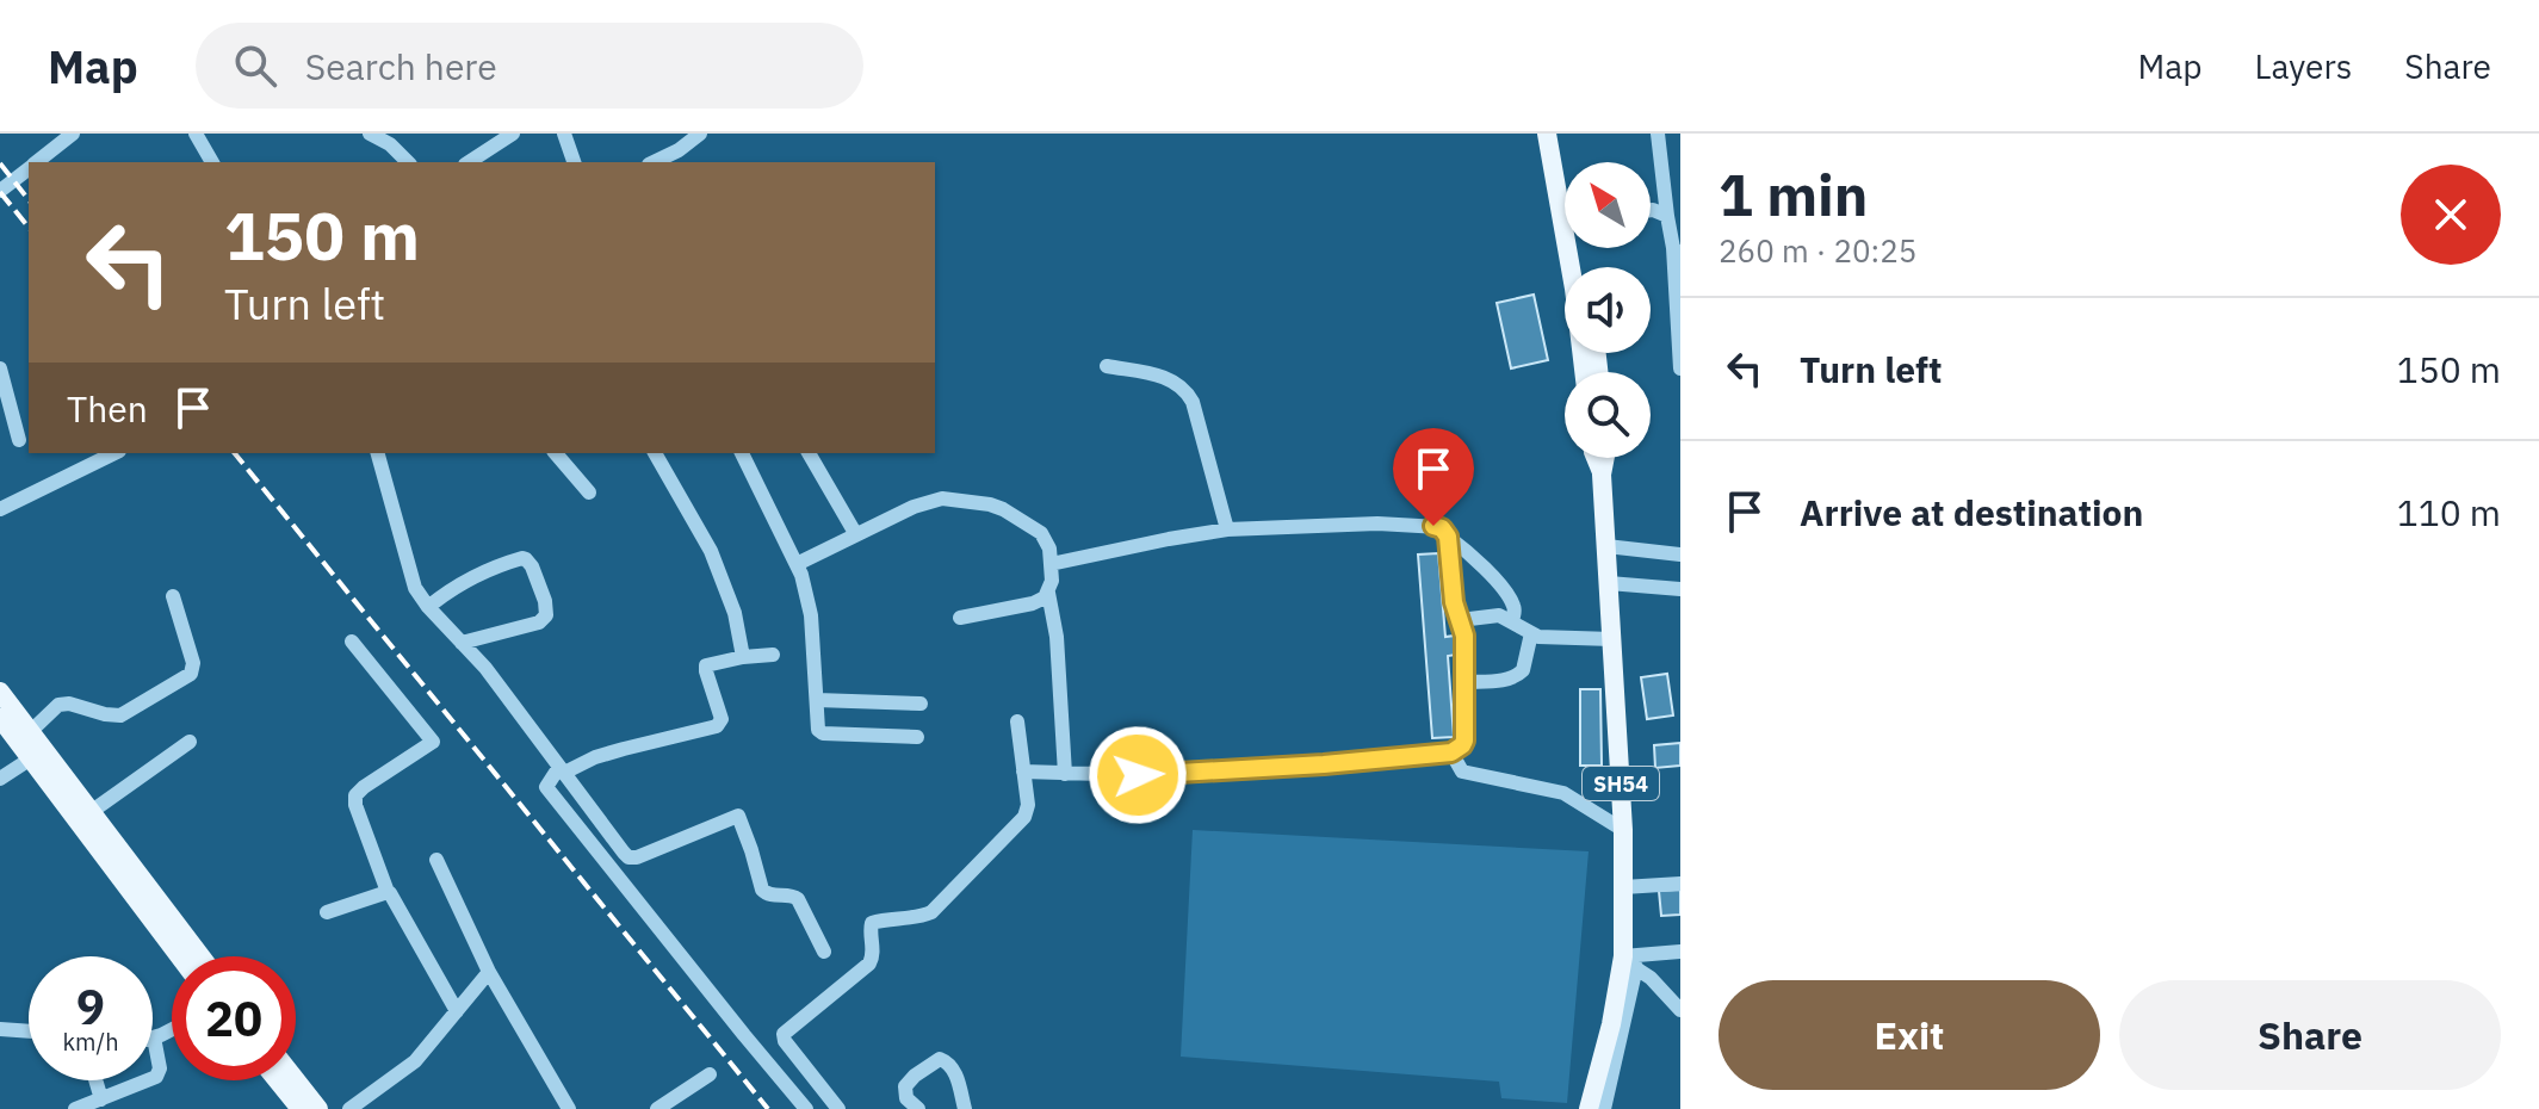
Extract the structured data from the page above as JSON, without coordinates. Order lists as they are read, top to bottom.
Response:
{
  "streets": {
    "main road": ["SH54"]
  },
  "north": "top left",
  "page": {
    "header": "Map",
    "search": "Search here",
    "nav": ["Map", "Layers", "Share"],
    "heading": ["1 min", "260 m · 20:25"],
    "turn": ["150 m", "Turn left"],
    "list": [
      {
        "name": "Turn left",
        "value": "150 m"
      },
      {
        "name": "Arrive at destination",
        "value": "110 m"
      }
    ],
    "then": "Then",
    "speed": "9 km/h",
    "limit": "20",
    "buttons": ["Exit", "Share"]
  }
}
